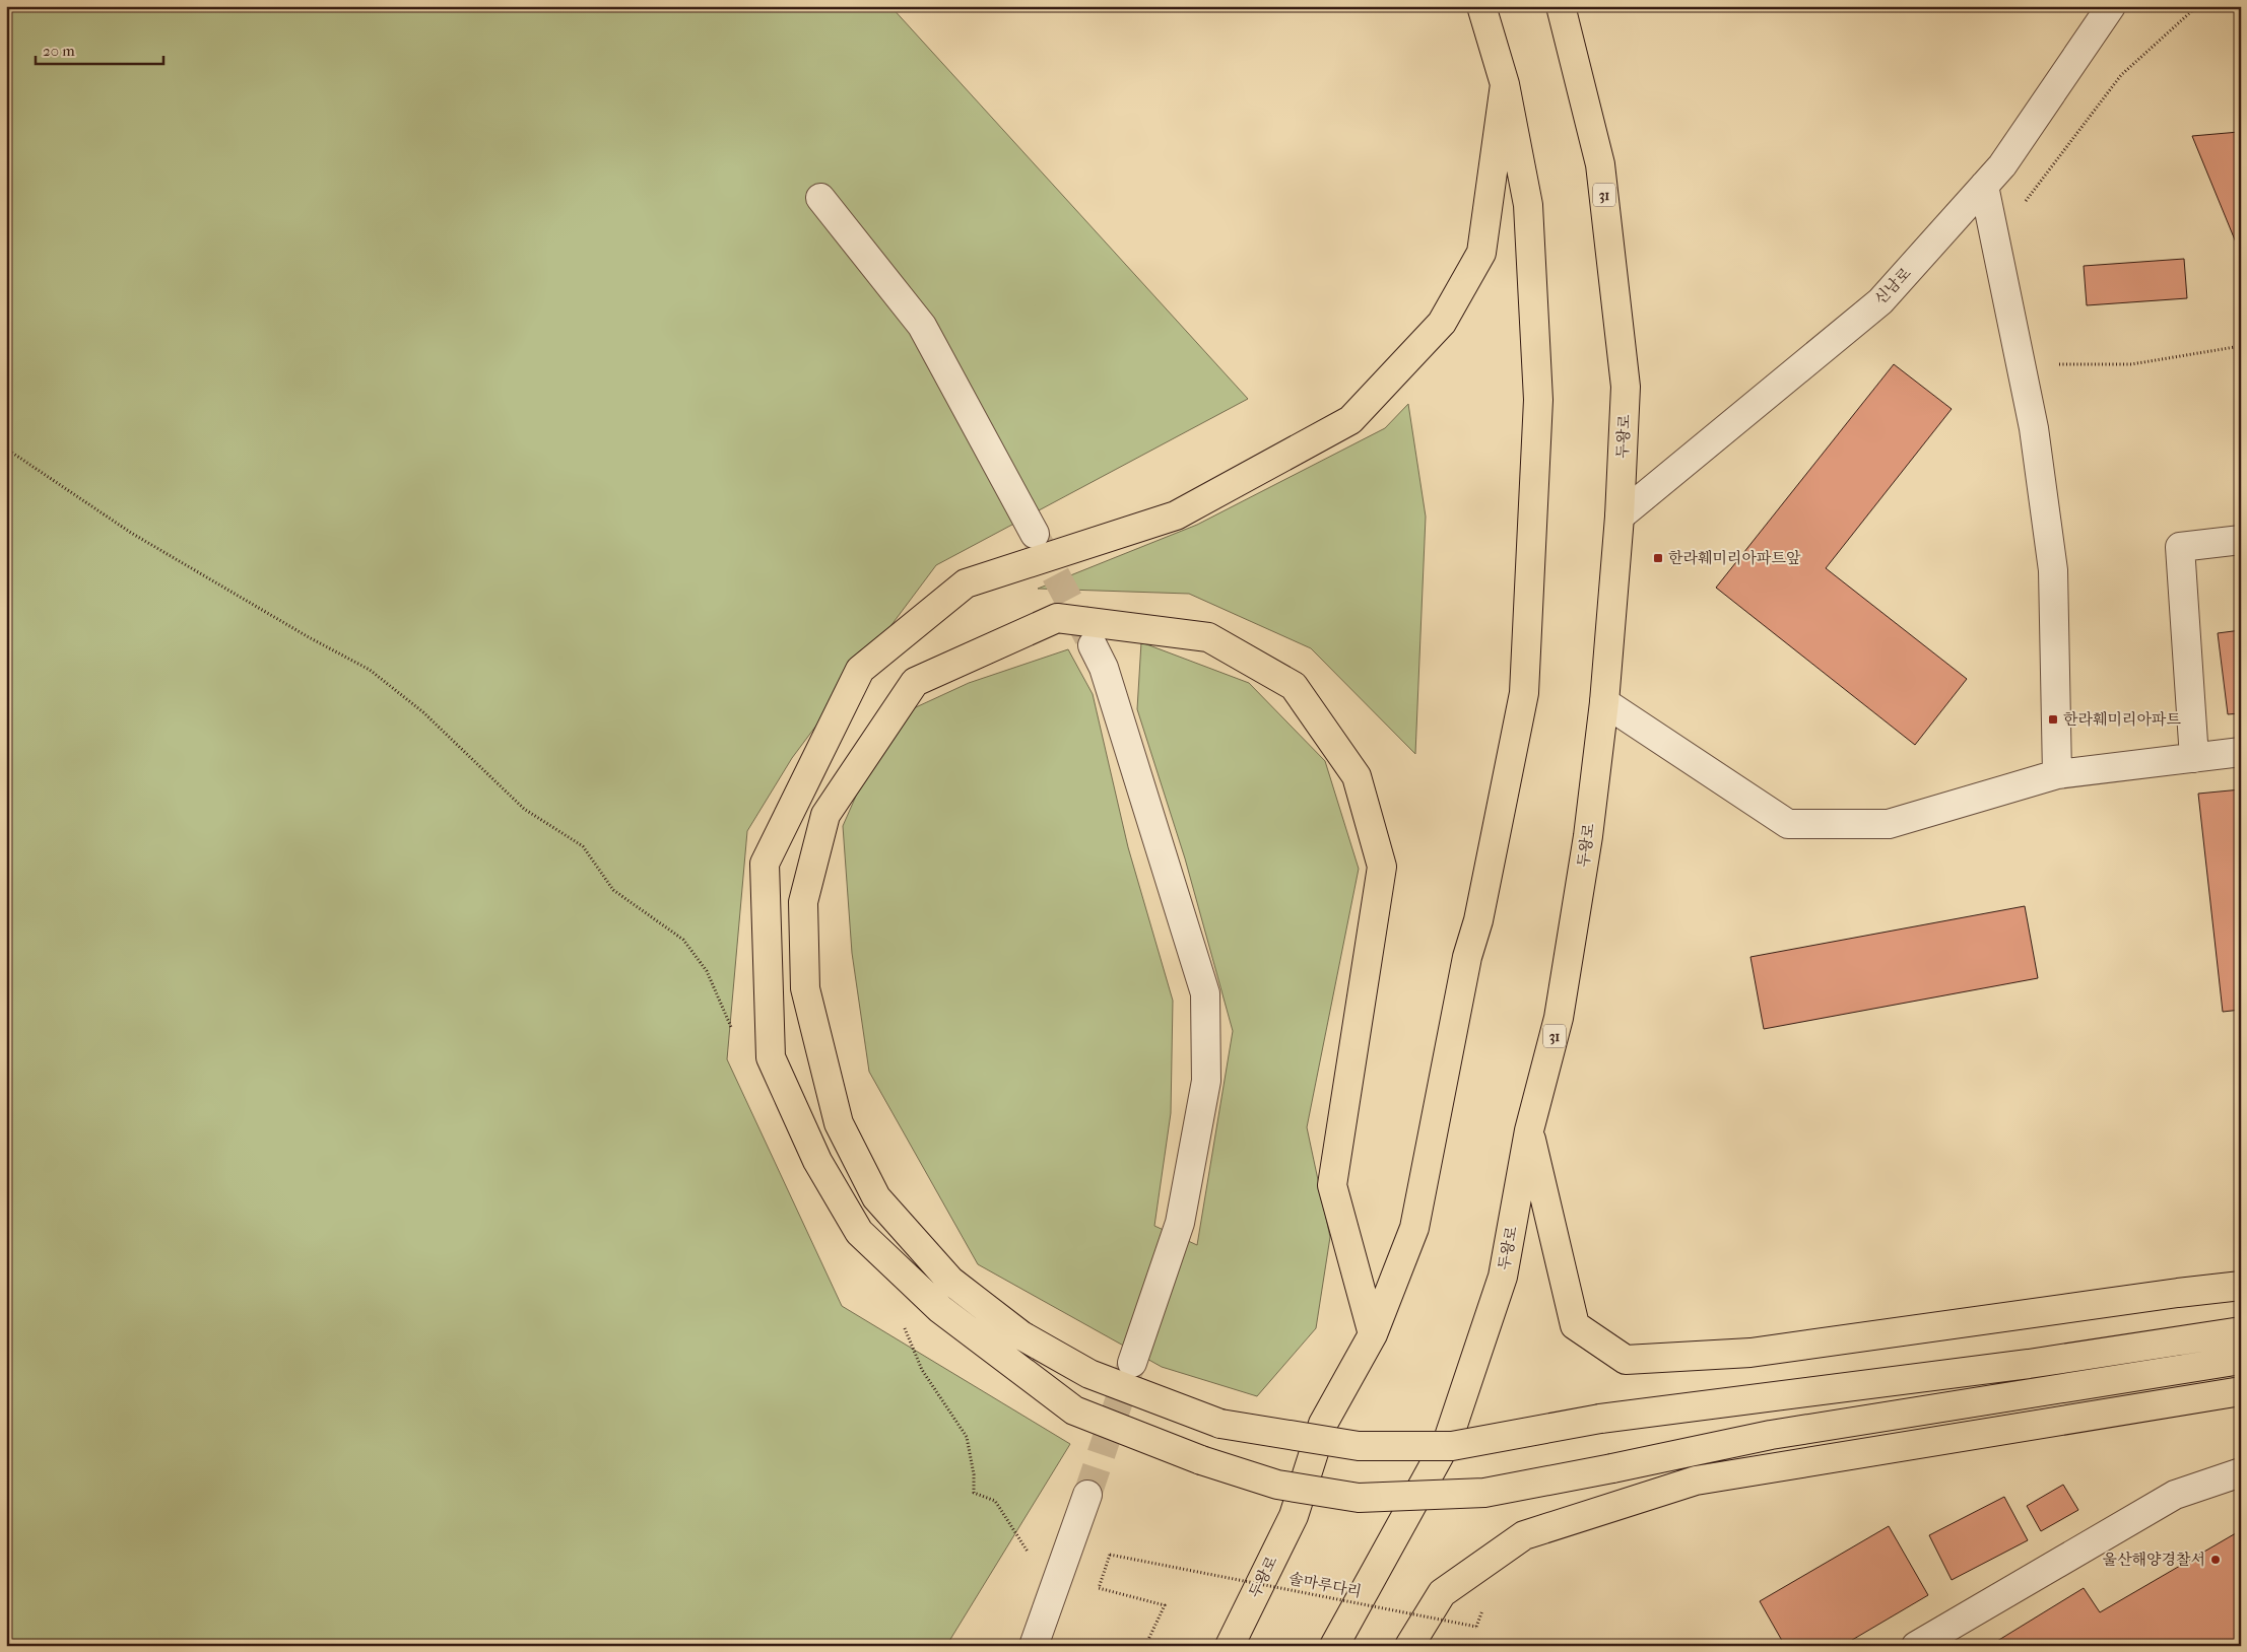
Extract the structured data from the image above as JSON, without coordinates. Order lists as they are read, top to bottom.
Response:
{
  "streets": {
    "main road": ["31", "두왕로"],
    "street": ["신남로"],
    "path": ["솔마루다리"]
  },
  "crossings": [
    ["신남로", "두왕로"]
  ],
  "places": {
    "transit": ["한라훼미리아파트앞", "한라훼미리아파트"],
    "other": ["울산해양경찰서"]
  },
  "scale_bar": "20 m"
}
